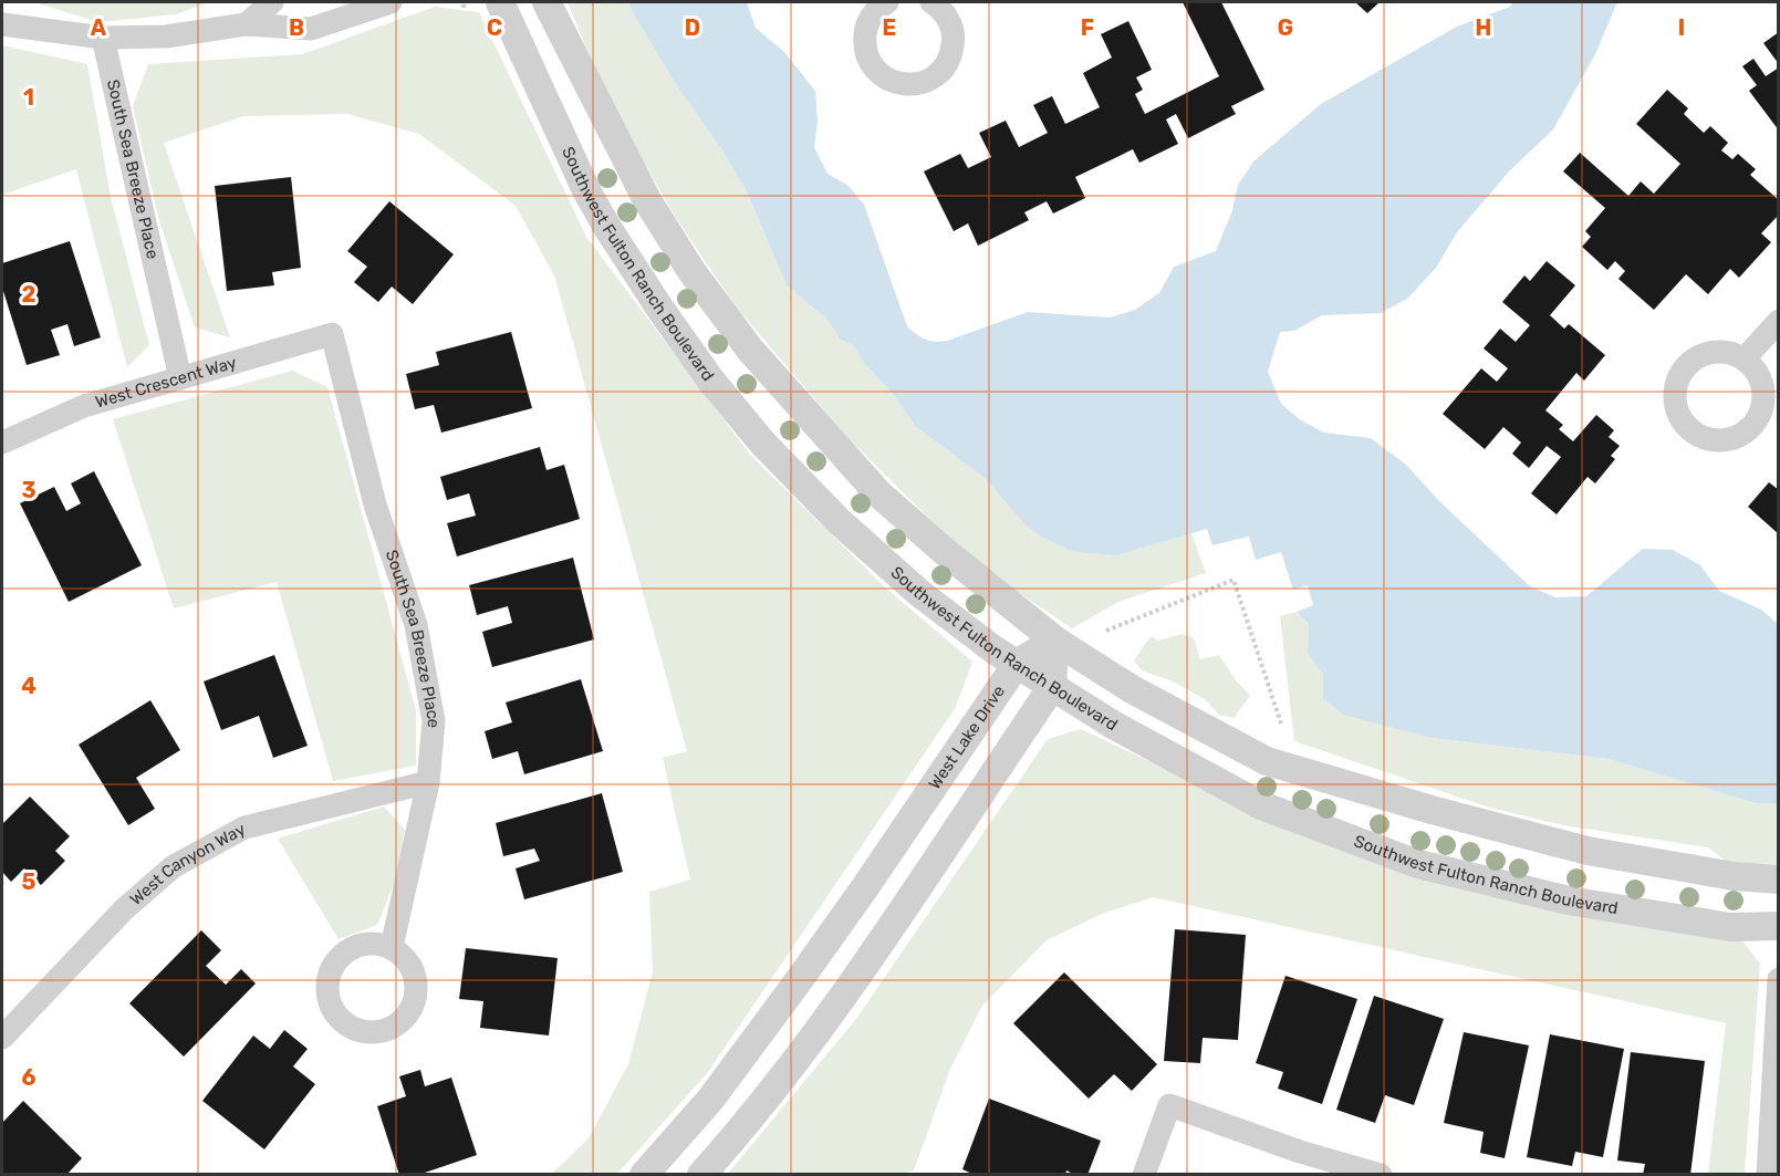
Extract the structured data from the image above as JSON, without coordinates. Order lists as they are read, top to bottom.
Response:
{
  "streets": {
    "street": [
      "South Sea Breeze Place",
      "Southwest Fulton Ranch Boulevard",
      "West Crescent Way",
      "West Lake Drive",
      "West Canyon Way"
    ]
  },
  "crossings": [
    ["South Sea Breeze Place", "West Crescent Way"],
    ["South Sea Breeze Place", "West Canyon Way"],
    ["Southwest Fulton Ranch Boulevard", "West Lake Drive"]
  ],
  "grid": {
    "columns": [
      "A",
      "B",
      "C",
      "D",
      "E",
      "F",
      "G",
      "H",
      "I"
    ],
    "rows": [
      "1",
      "2",
      "3",
      "4",
      "5",
      "6"
    ]
  }
}
